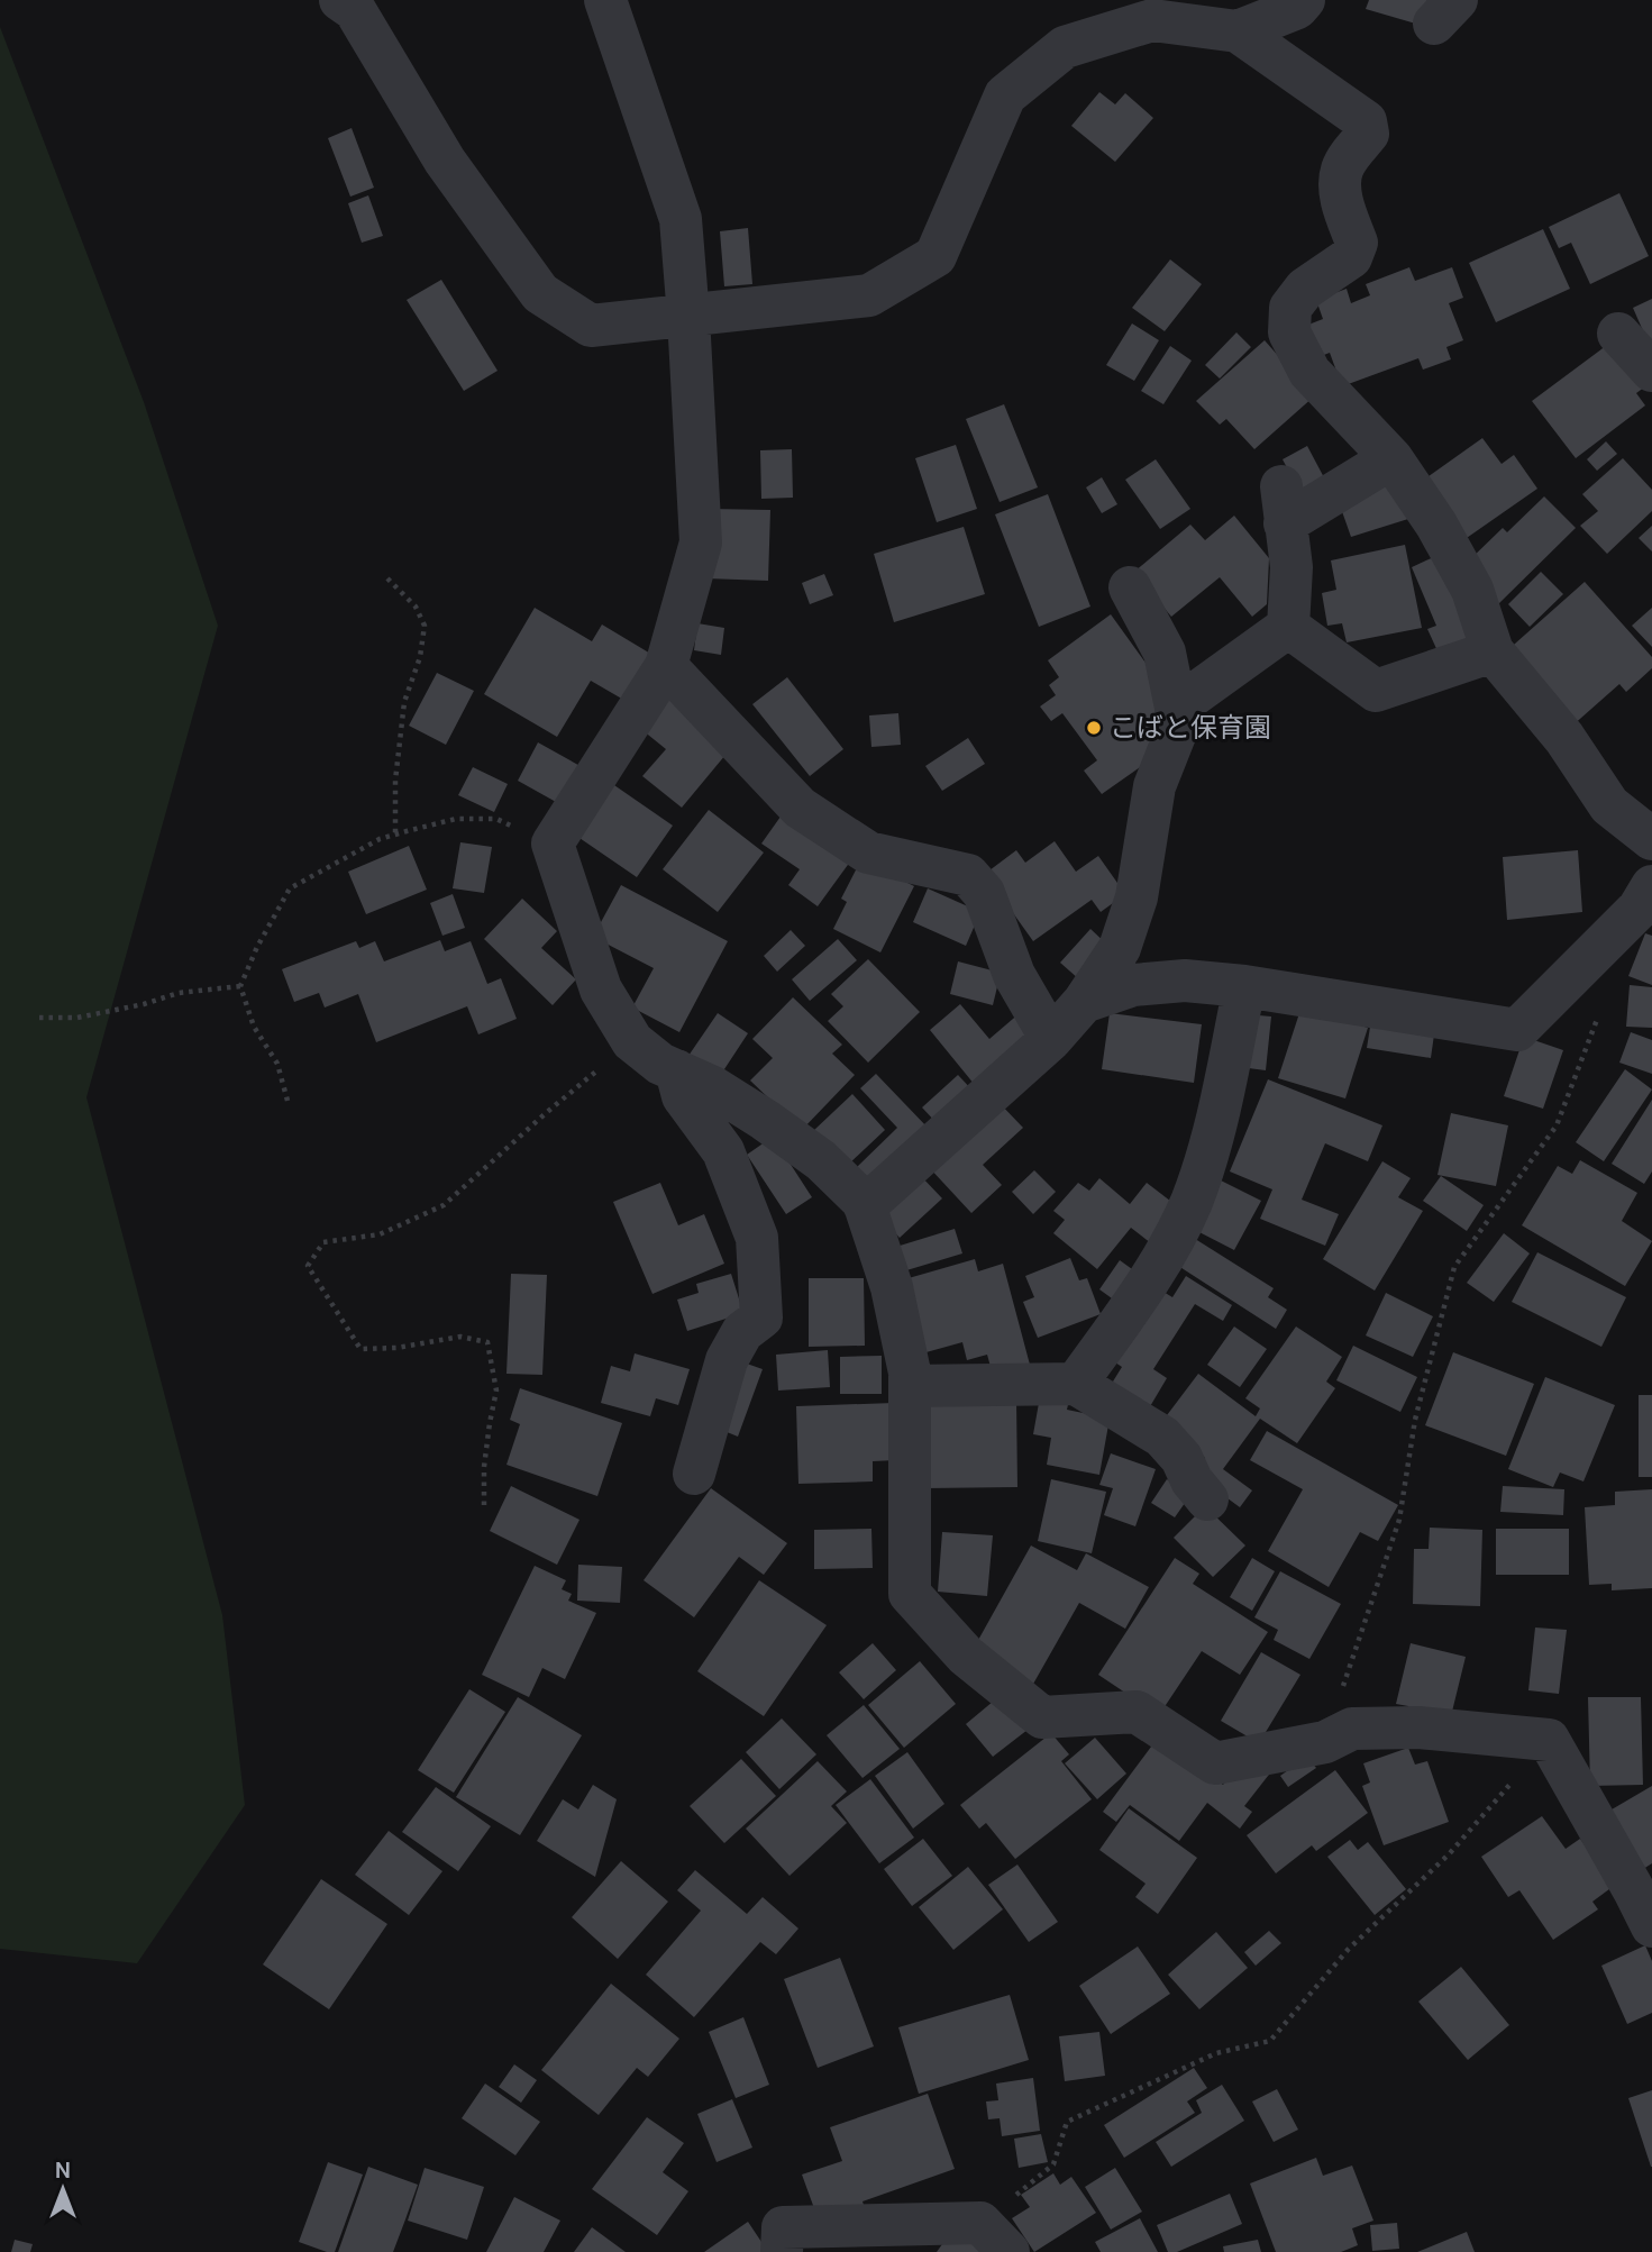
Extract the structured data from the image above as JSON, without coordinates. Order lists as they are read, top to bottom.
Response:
{
  "places": ["こばと保育園"],
  "north": "top"
}
